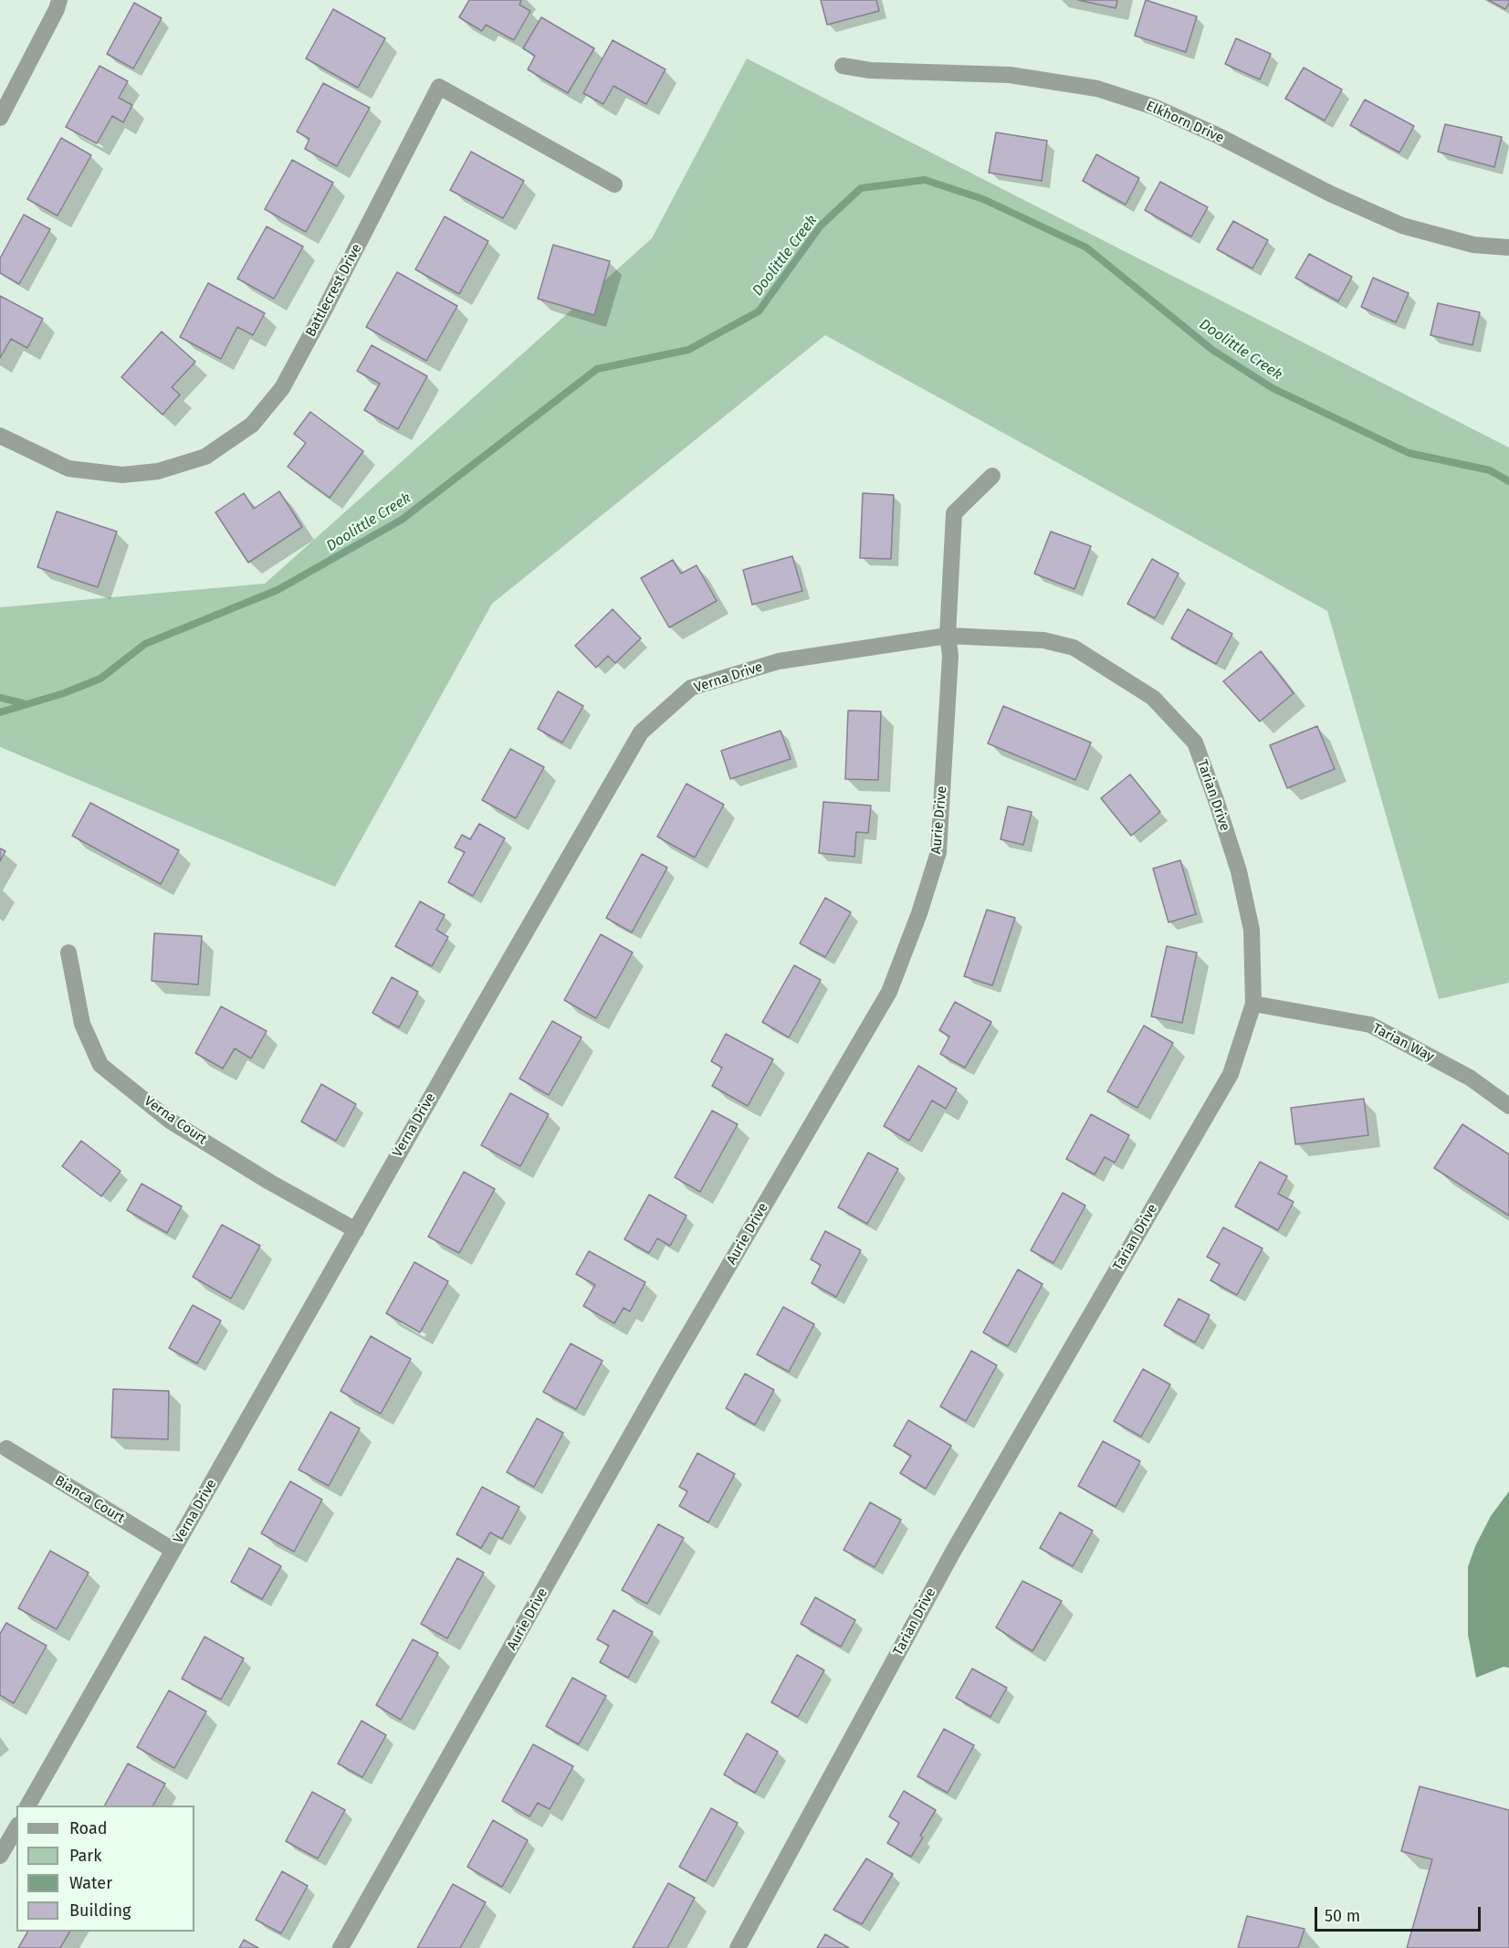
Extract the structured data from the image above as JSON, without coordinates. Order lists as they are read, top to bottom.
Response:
{
  "streets": {
    "street": [
      "Elkhorn Drive",
      "Battlecrest Drive",
      "Verna Drive",
      "Tarian Drive",
      "Aurie Drive",
      "Tarian Way",
      "Verna Court",
      "Bianca Court"
    ]
  },
  "crossings": [
    ["Verna Drive", "Tarian Drive"],
    ["Verna Drive", "Aurie Drive"],
    ["Verna Drive", "Verna Court"],
    ["Verna Drive", "Bianca Court"],
    ["Tarian Drive", "Aurie Drive"],
    ["Tarian Drive", "Tarian Way"]
  ],
  "water": ["Doolittle Creek"],
  "legend": [
    "Road",
    "Park",
    "Water",
    "Building"
  ],
  "scale_bar": "50 m"
}
